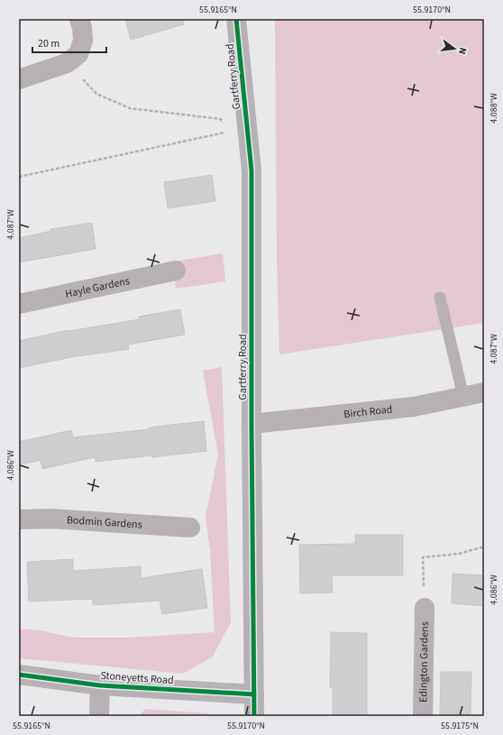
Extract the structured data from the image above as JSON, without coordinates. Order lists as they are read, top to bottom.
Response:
{
  "streets": {
    "street": [
      "Gartferry Road",
      "Hayle Gardens",
      "Birch Road",
      "Bodmin Gardens",
      "Edington Gardens",
      "Stoneyetts Road"
    ]
  },
  "crossings": [
    ["Gartferry Road", "Birch Road"],
    ["Gartferry Road", "Stoneyetts Road"]
  ],
  "scale_bar": "20 m",
  "north": "right",
  "coordinates": [
    "55.9165°N",
    "55.9170°N",
    "4.088°W",
    "4.087°W",
    "4.086°W",
    "55.9175°N"
  ]
}
